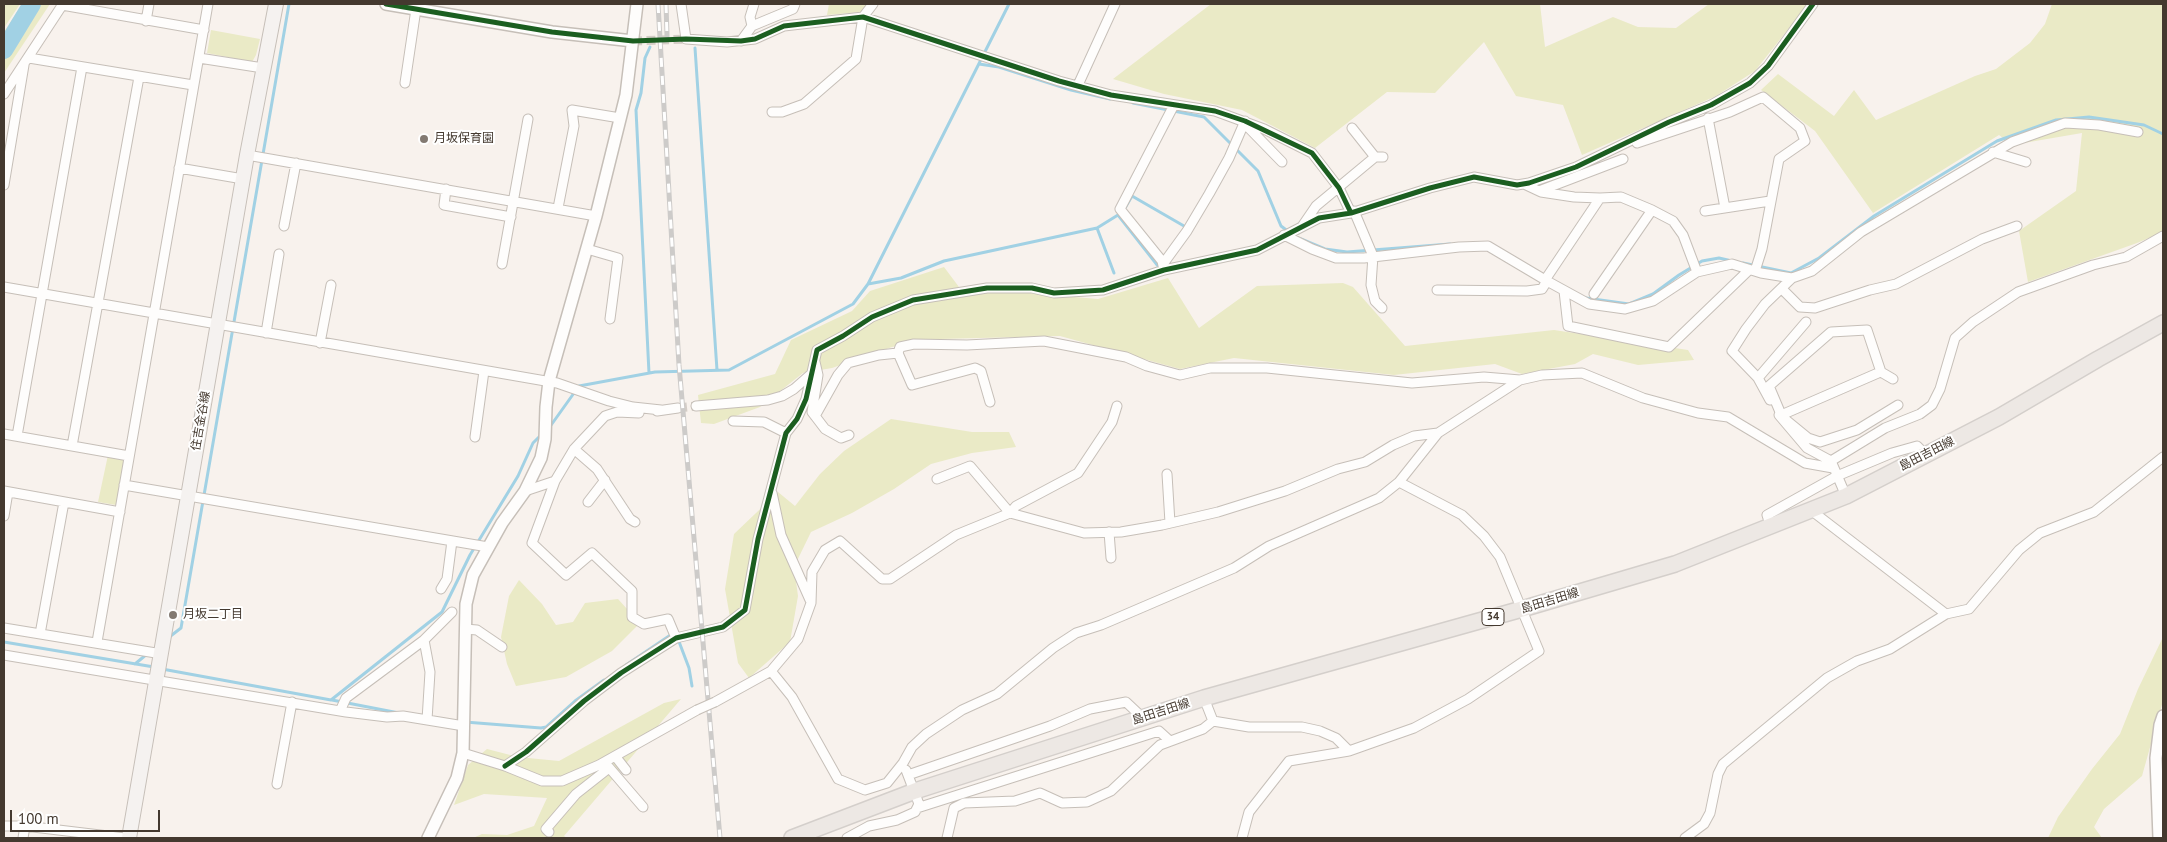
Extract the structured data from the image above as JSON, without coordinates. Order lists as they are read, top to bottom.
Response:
{
  "streets": {
    "main road": ["住吉金谷線", "島田吉田線", "34"]
  },
  "places": ["月坂保育園", "月坂二丁目"],
  "scale_bar": "100 m"
}
